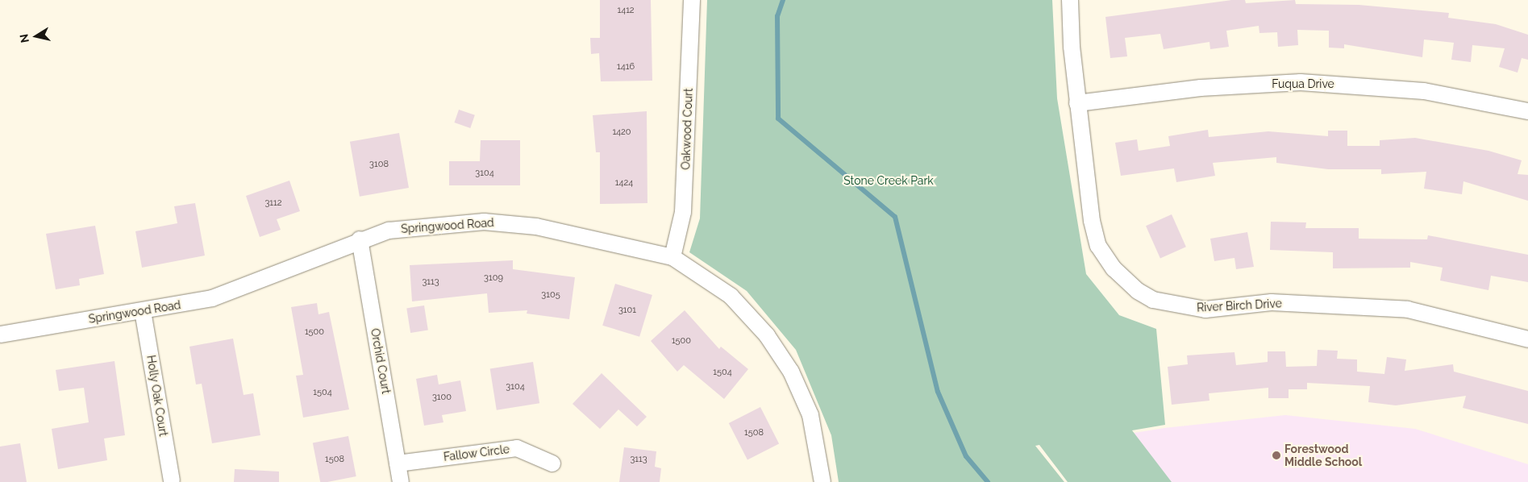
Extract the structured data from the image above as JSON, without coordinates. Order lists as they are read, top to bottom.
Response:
{
  "streets": {
    "street": [
      "Fuqua Drive",
      "Oakwood Court",
      "Springwood Road",
      "River Birch Drive",
      "Orchid Court",
      "Holly Oak Court",
      "Fallow Circle"
    ]
  },
  "crossings": [
    ["Fuqua Drive", "River Birch Drive"],
    ["Oakwood Court", "Springwood Road"],
    ["Springwood Road", "Orchid Court"],
    ["Springwood Road", "Holly Oak Court"],
    ["Orchid Court", "Fallow Circle"]
  ],
  "parks": ["Stone Creek Park"],
  "places": ["Forestwood Middle School"],
  "house_numbers": [
    "1412",
    "1416",
    "1420",
    "3108",
    "3104",
    "1424",
    "3112",
    "3109",
    "3113",
    "3105",
    "3101",
    "1500",
    "1500",
    "1504",
    "3104",
    "1504",
    "3100",
    "1508",
    "1508",
    "3113"
  ],
  "north": "left"
}
